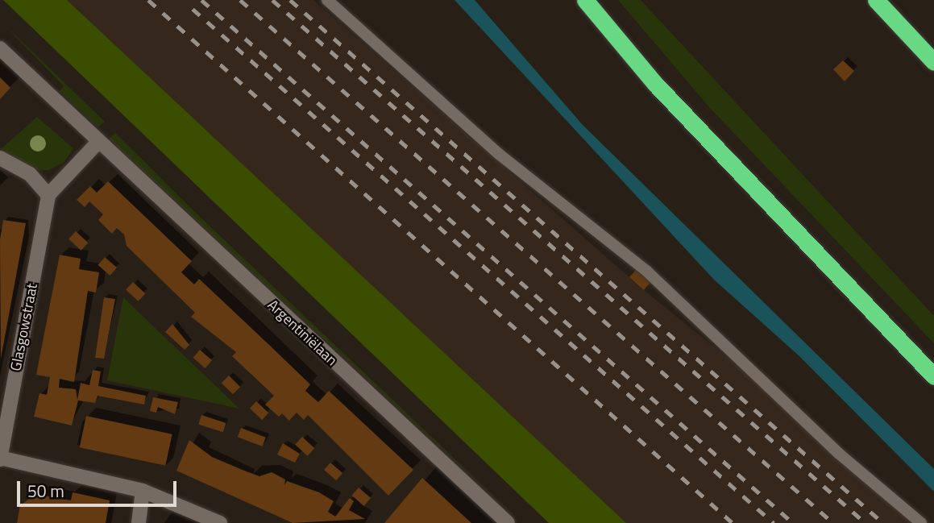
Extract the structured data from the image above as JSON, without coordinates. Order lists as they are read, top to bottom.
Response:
{
  "streets": {
    "street": ["Glasgowstraat", "Argentiniëlaan"]
  },
  "scale_bar": "50 m"
}
